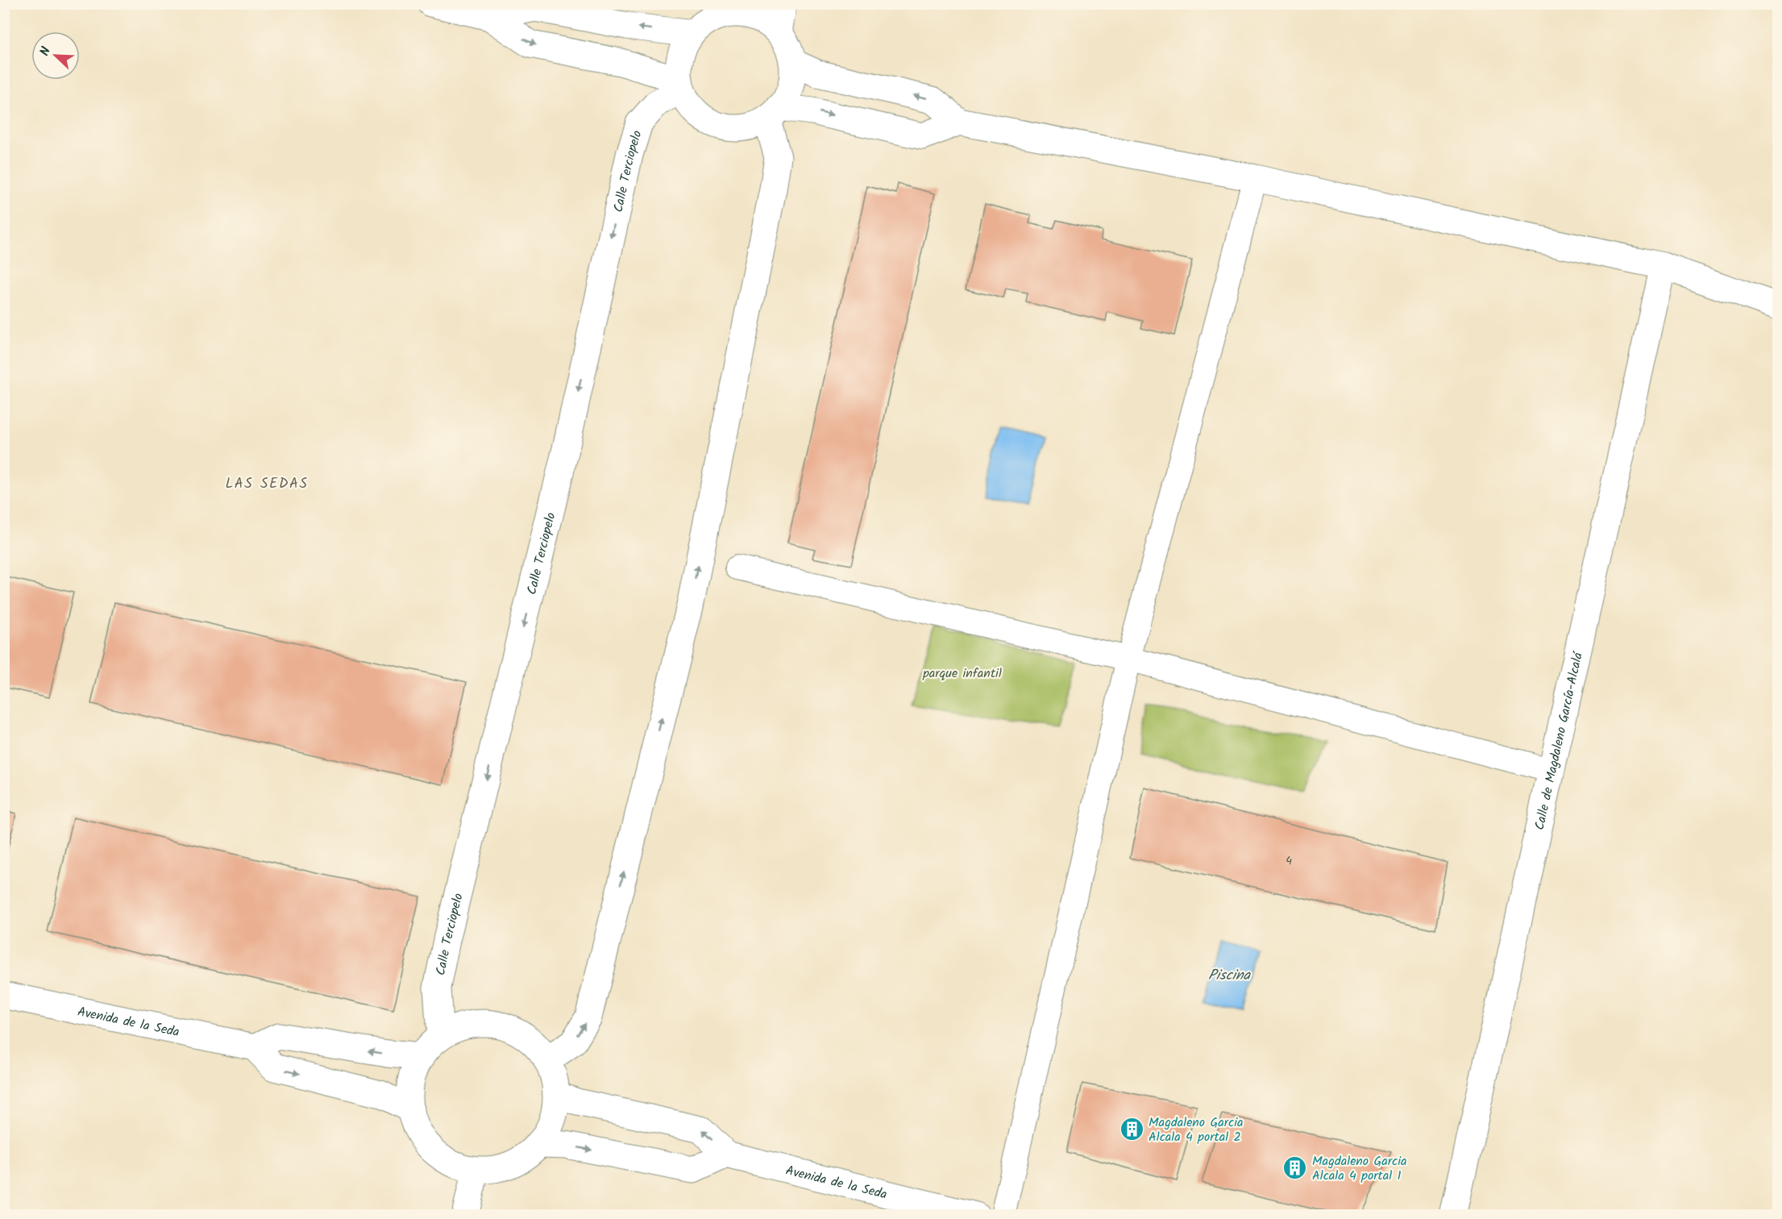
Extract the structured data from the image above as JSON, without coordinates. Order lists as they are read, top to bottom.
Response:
{
  "streets": {
    "street": ["Calle Terciopelo", "Calle de Magdaleno García-Alcalá", "Avenida de la Seda"]
  },
  "districts": ["LAS SEDAS"],
  "water": ["Piscina"],
  "parks": ["parque infantil"],
  "places": {
    "building": ["Magdaleno Garcia Alcala 4 portal 2", "Magdaleno Garcia Alcala 4 portal 1"]
  },
  "house_numbers": ["4"],
  "north": "top left"
}
